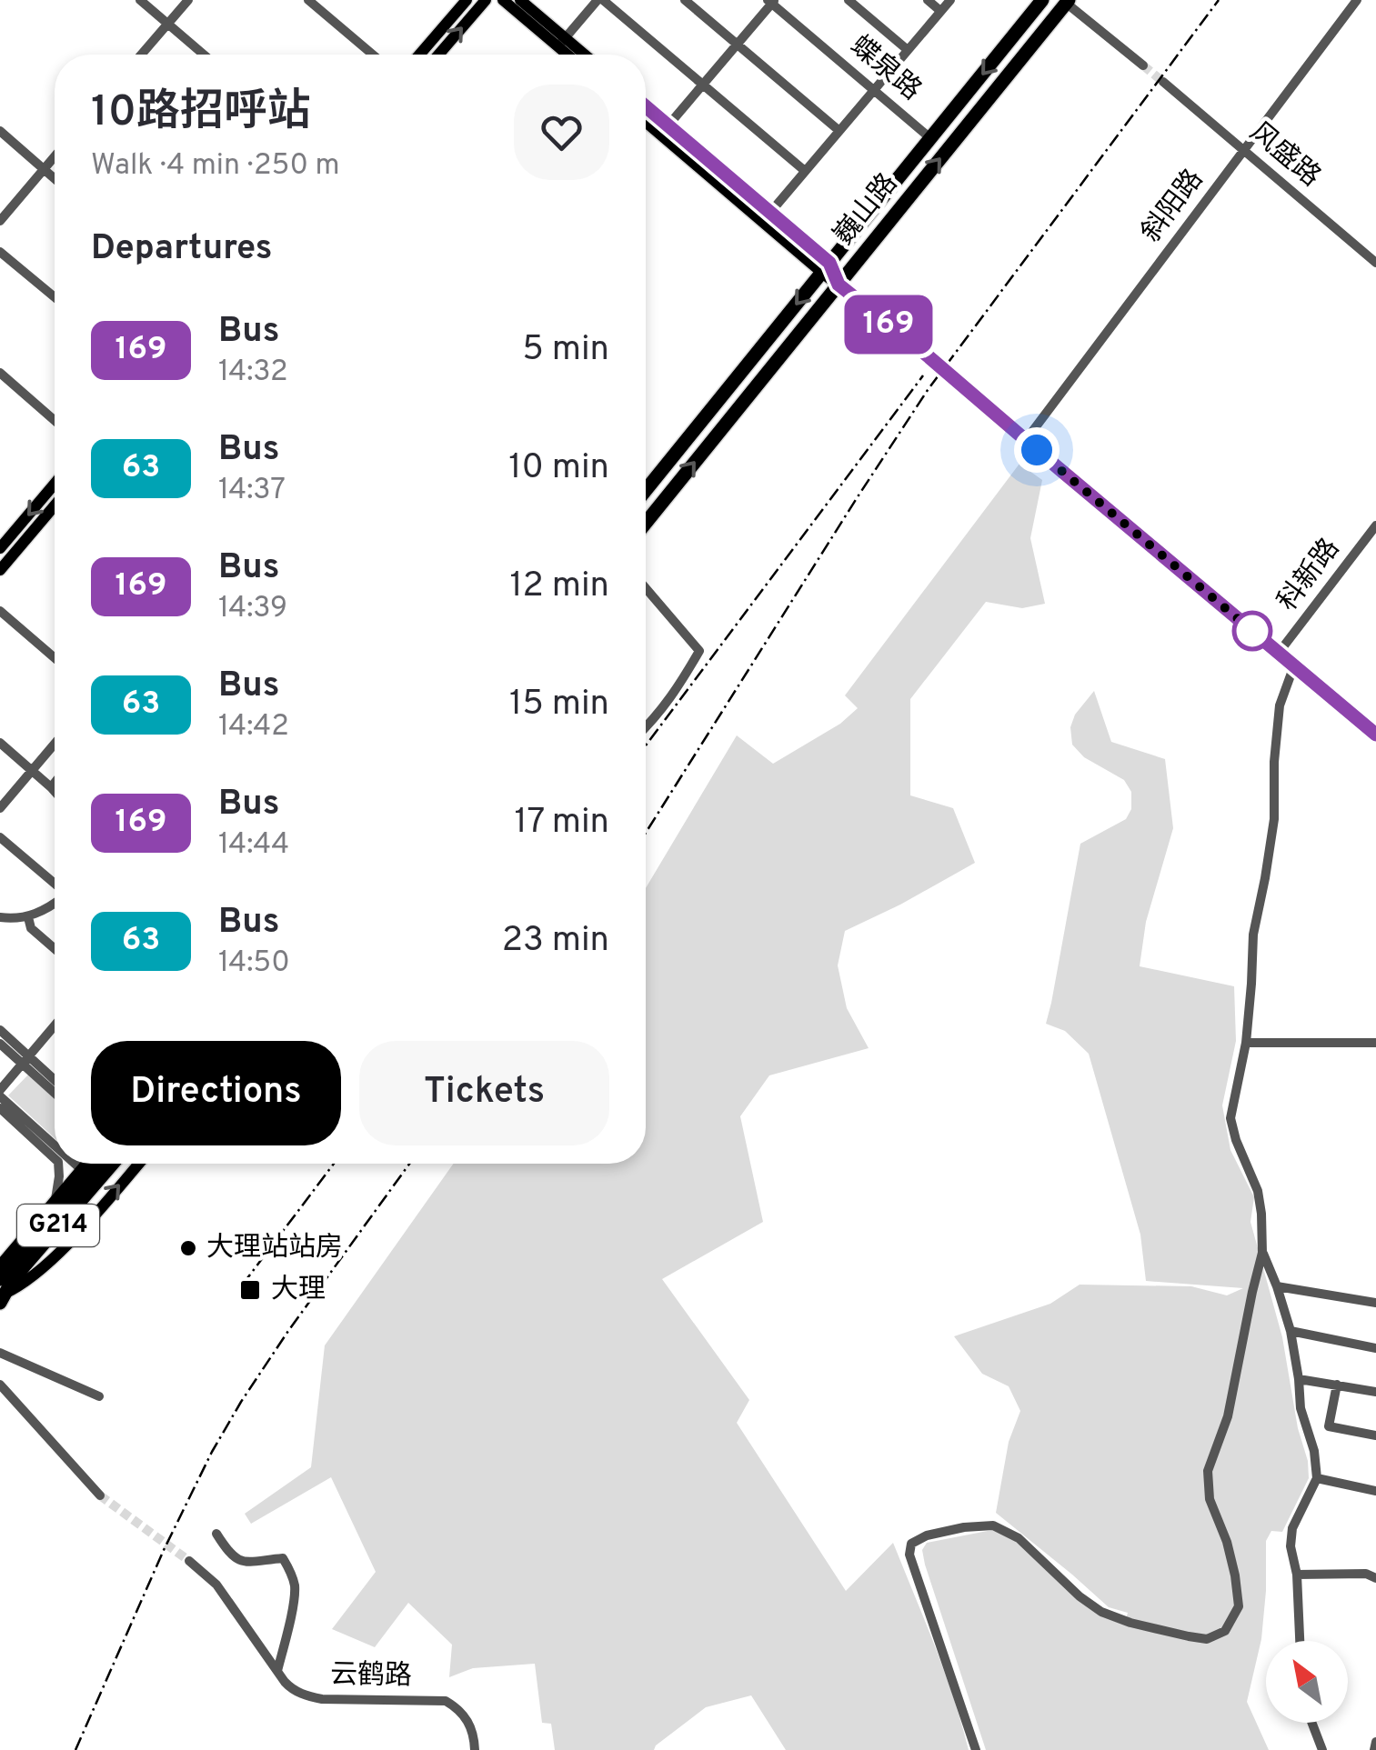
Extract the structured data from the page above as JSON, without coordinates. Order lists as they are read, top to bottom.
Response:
{
  "streets": {
    "highway": ["巍山路", "G214"],
    "street": [
      "蝶泉路",
      "风盛路",
      "斜阳路",
      "科新路",
      "云鹤路"
    ]
  },
  "crossings": [
    ["蝶泉路", "巍山路"],
    ["风盛路", "斜阳路"]
  ],
  "places": {
    "other": ["大理站站房"],
    "transit": ["大理"]
  },
  "lines": ["bus line 169"],
  "north": "top left",
  "page": {
    "on_map": "169",
    "heading": [
      ["10路招呼站", "Walk · 4 min · 250 m"],
      "Departures"
    ],
    "list": [
      {
        "mark": "169",
        "name": "Bus",
        "note": "14:32",
        "value": "5 min"
      },
      {
        "mark": "63",
        "name": "Bus",
        "note": "14:37",
        "value": "10 min"
      },
      {
        "mark": "169",
        "name": "Bus",
        "note": "14:39",
        "value": "12 min"
      },
      {
        "mark": "63",
        "name": "Bus",
        "note": "14:42",
        "value": "15 min"
      },
      {
        "mark": "169",
        "name": "Bus",
        "note": "14:44",
        "value": "17 min"
      },
      {
        "mark": "63",
        "name": "Bus",
        "note": "14:50",
        "value": "23 min"
      }
    ],
    "buttons": ["Directions", "Tickets"]
  }
}
